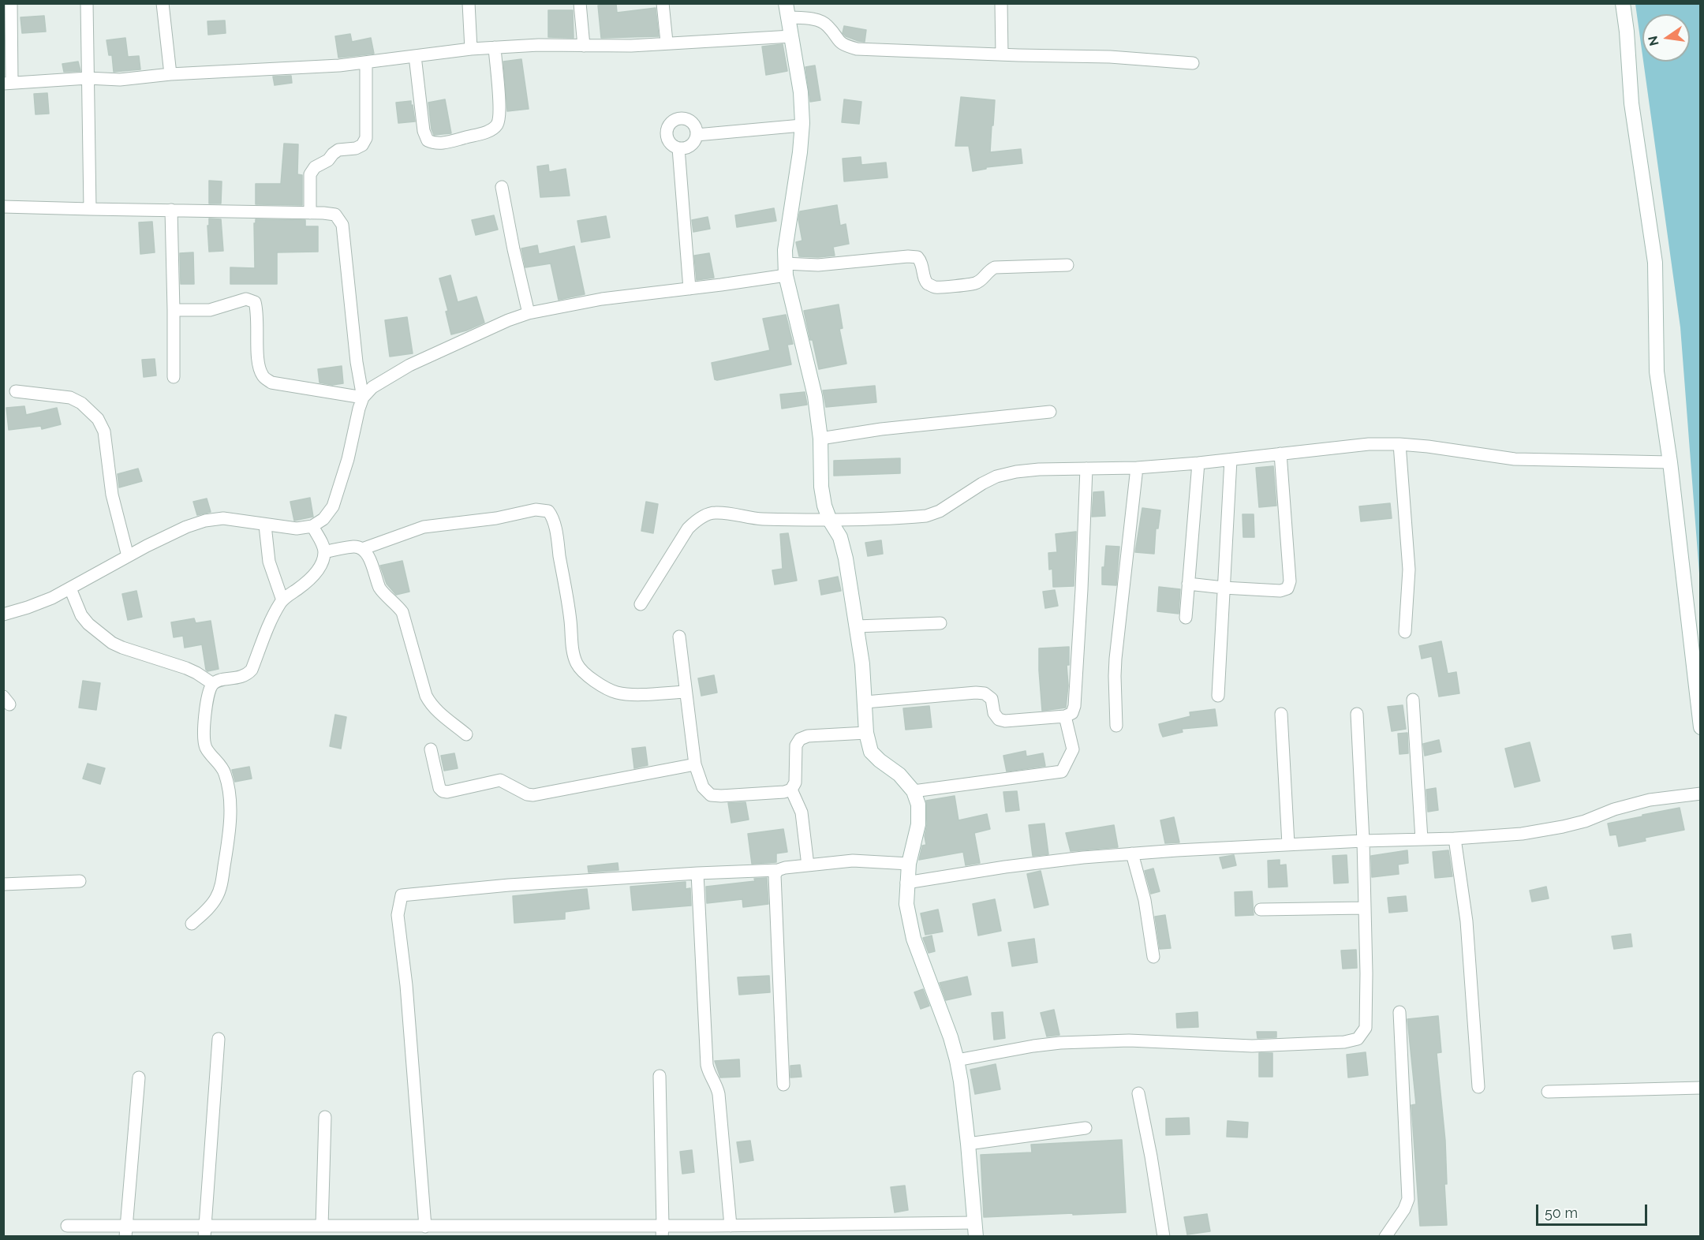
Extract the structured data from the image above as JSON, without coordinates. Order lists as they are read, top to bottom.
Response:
{
  "scale_bar": "50 m",
  "north": "left"
}
